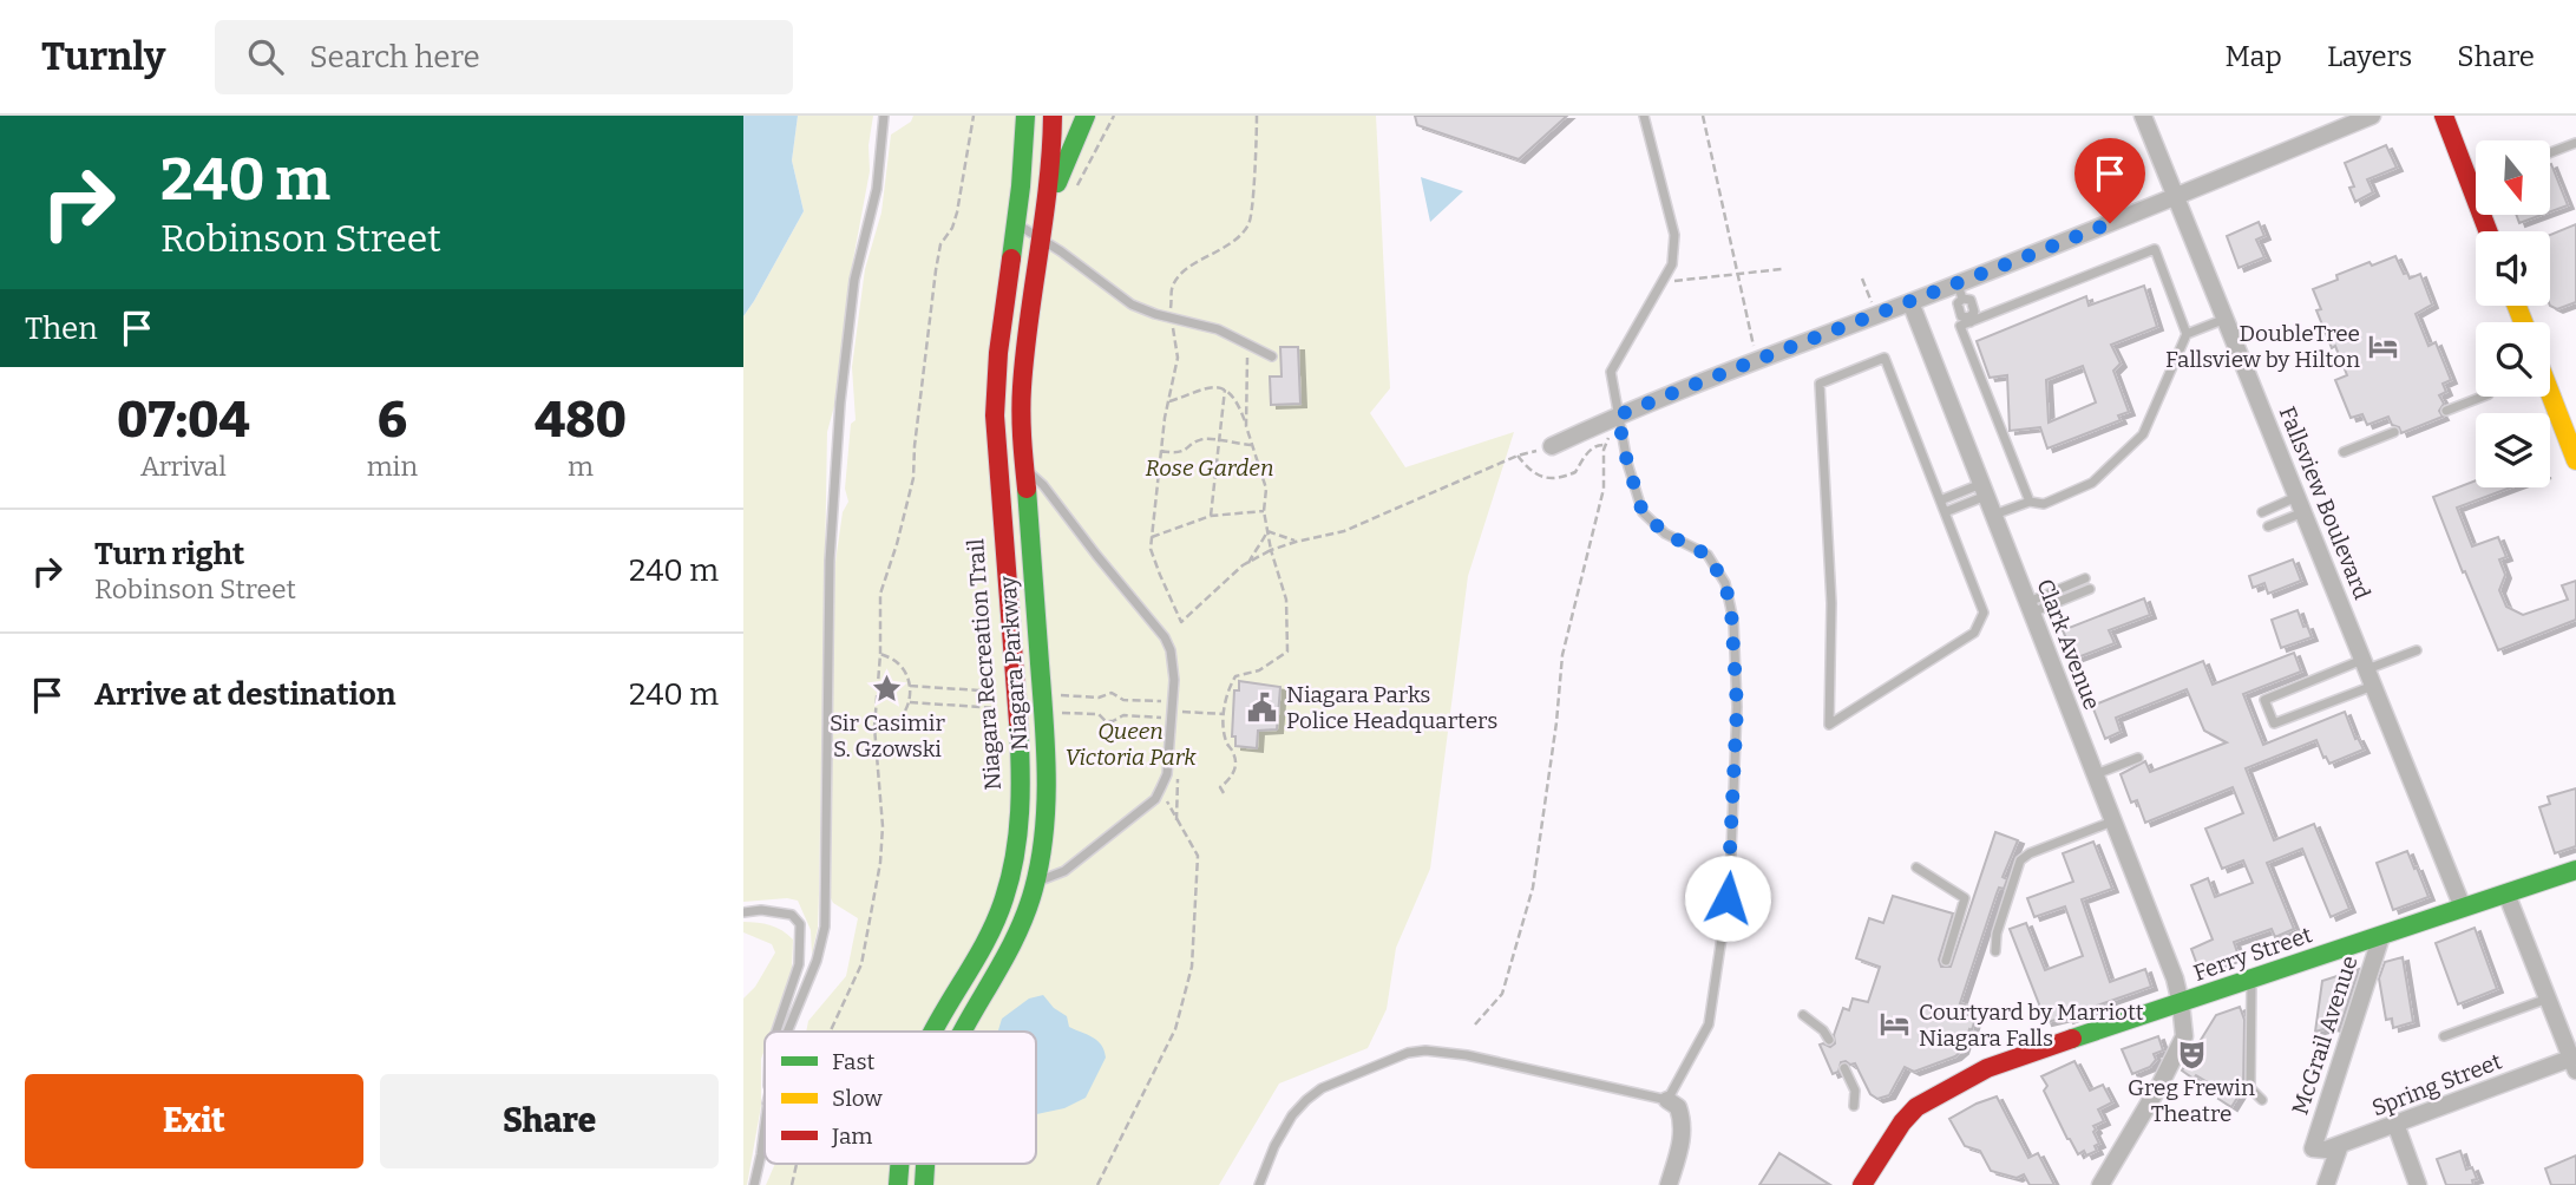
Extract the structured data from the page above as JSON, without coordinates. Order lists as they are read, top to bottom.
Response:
{
  "streets": {
    "main road": ["Niagara Parkway", "Ferry Street"],
    "street": [
      "Fallsview Boulevard",
      "Clark Avenue",
      "McGrail Avenue",
      "Spring Street"
    ]
  },
  "crossings": [
    ["Fallsview Boulevard", "Ferry Street"],
    ["Clark Avenue", "Ferry Street"],
    ["Ferry Street", "McGrail Avenue"],
    ["McGrail Avenue", "Spring Street"]
  ],
  "parks": ["Rose Garden", "Queen Victoria Park"],
  "places": {
    "hotel": ["DoubleTree Fallsview by Hilton", "Courtyard by Marriott Niagara Falls"],
    "place": ["Sir Casimir S. Gzowski"],
    "public building": ["Niagara Parks Police Headquarters"],
    "theatre": ["Greg Frewin Theatre"]
  },
  "legend": ["Fast", "Slow", "Jam"],
  "north": "bottom",
  "page": {
    "header": "Turnly",
    "search": "Search here",
    "nav": ["Map", "Layers", "Share"],
    "turn": ["240 m", "Robinson Street"],
    "then": "Then",
    "eta": [
      "07:04",
      "Arrival",
      "6",
      "min",
      "480",
      "m"
    ],
    "list": [
      {
        "name": "Turn right",
        "note": "Robinson Street",
        "value": "240 m"
      },
      {
        "name": "Arrive at destination",
        "value": "240 m"
      }
    ],
    "buttons": ["Exit", "Share"]
  }
}
